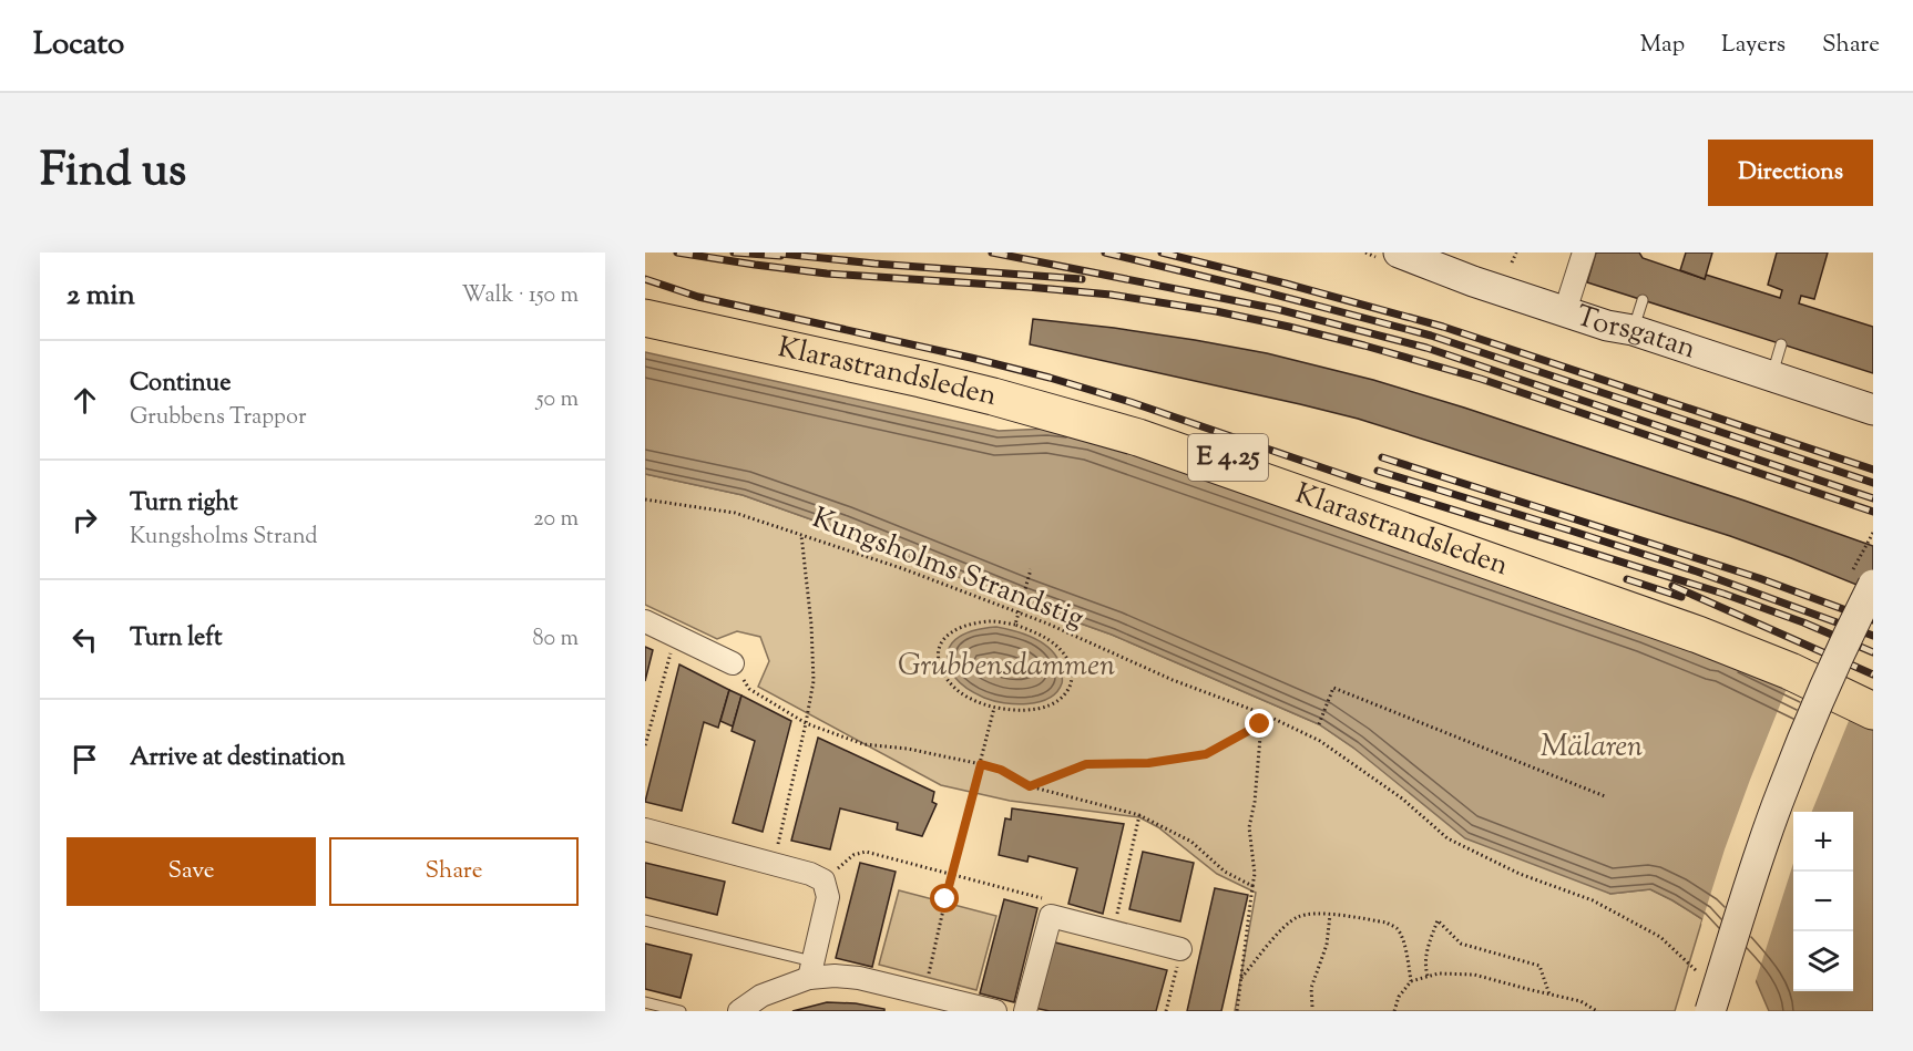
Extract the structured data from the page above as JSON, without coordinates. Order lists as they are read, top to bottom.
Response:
{
  "streets": {
    "highway": ["Klarastrandsleden", "E 4.25"],
    "main road": ["Torsgatan"],
    "path": ["Kungsholms Strandstig"]
  },
  "water": ["Grubbensdammen", "Mälaren"],
  "page": {
    "header": "Locato",
    "nav": ["Map", "Layers", "Share"],
    "title": "Find us",
    "buttons": [
      "Directions",
      ["Save", "Share"]
    ],
    "heading": ["2 min", "Walk · 150 m"],
    "list": [
      ["Continue", "Grubbens Trappor", "50 m"],
      ["Turn right", "Kungsholms Strand", "20 m"],
      ["Turn left", "80 m"],
      "Arrive at destination"
    ],
    "map_buttons": ["+", "−"]
  }
}
